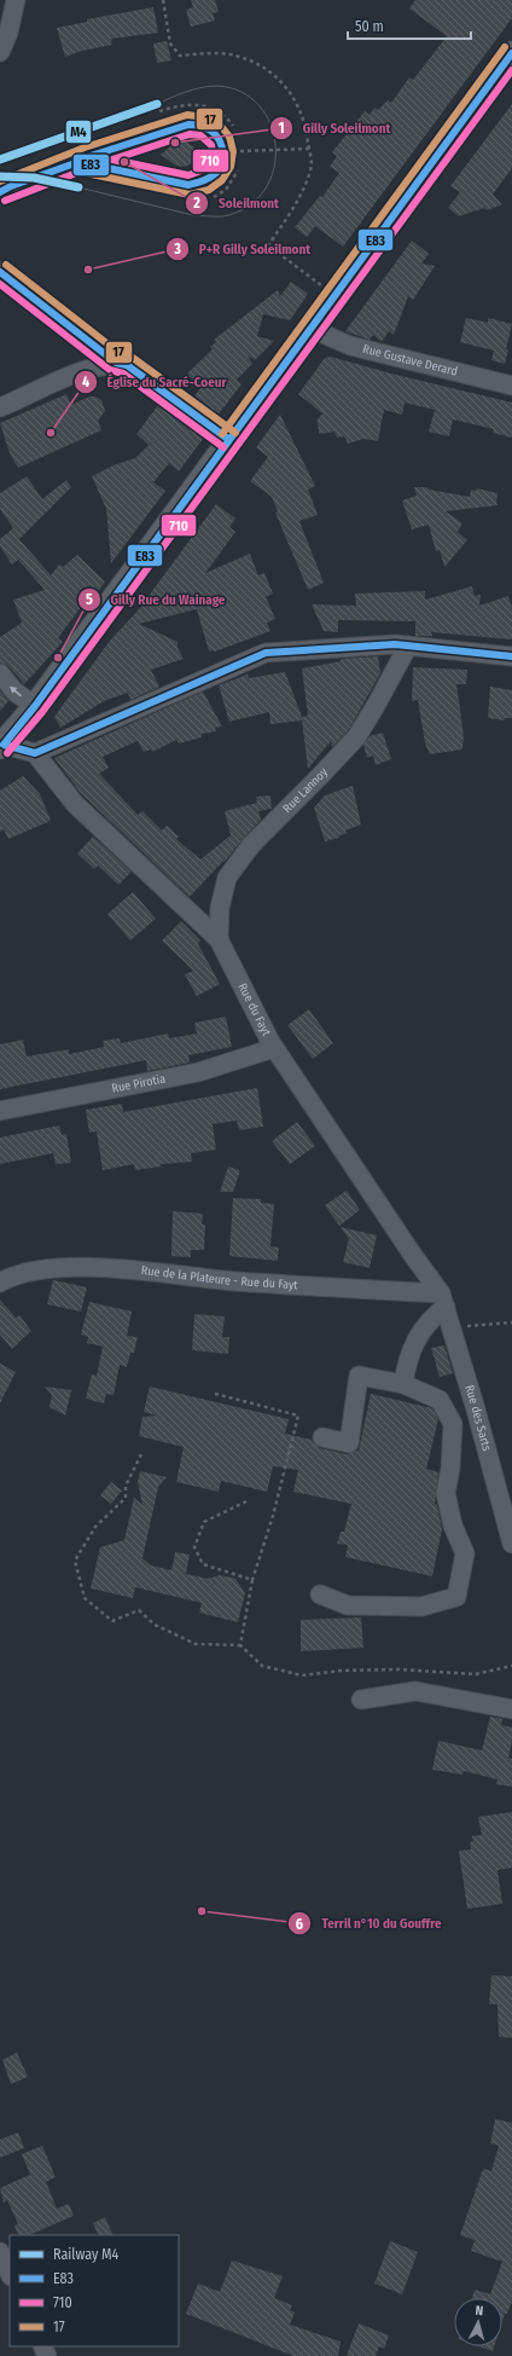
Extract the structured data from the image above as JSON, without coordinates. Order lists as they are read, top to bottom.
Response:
{
  "streets": {
    "street": [
      "Rue Gustave Derard",
      "Rue Lannoy",
      "Rue du Fayt",
      "Rue Pirotia",
      "Rue de la Plateure - Rue du Fayt",
      "Rue des Sarts"
    ]
  },
  "crossings": [
    ["Rue Lannoy", "Rue du Fayt"],
    ["Rue du Fayt", "Rue Pirotia"],
    ["Rue du Fayt", "Rue de la Plateure - Rue du Fayt"],
    ["Rue du Fayt", "Rue des Sarts"],
    ["Rue de la Plateure - Rue du Fayt", "Rue des Sarts"]
  ],
  "places": [
    "Gilly Soleilmont",
    "Soleilmont",
    "P+R Gilly Soleilmont",
    "Église du Sacré-Coeur",
    "Gilly Rue du Wainage",
    "Terril n°10 du Gouffre"
  ],
  "lines": [
    "transit line 17",
    "transit line E83",
    "transit line 710",
    "rail line M4"
  ],
  "legend": [
    "Railway M4",
    "E83",
    "710",
    "17"
  ],
  "scale_bar": "50 m",
  "north": "top"
}
